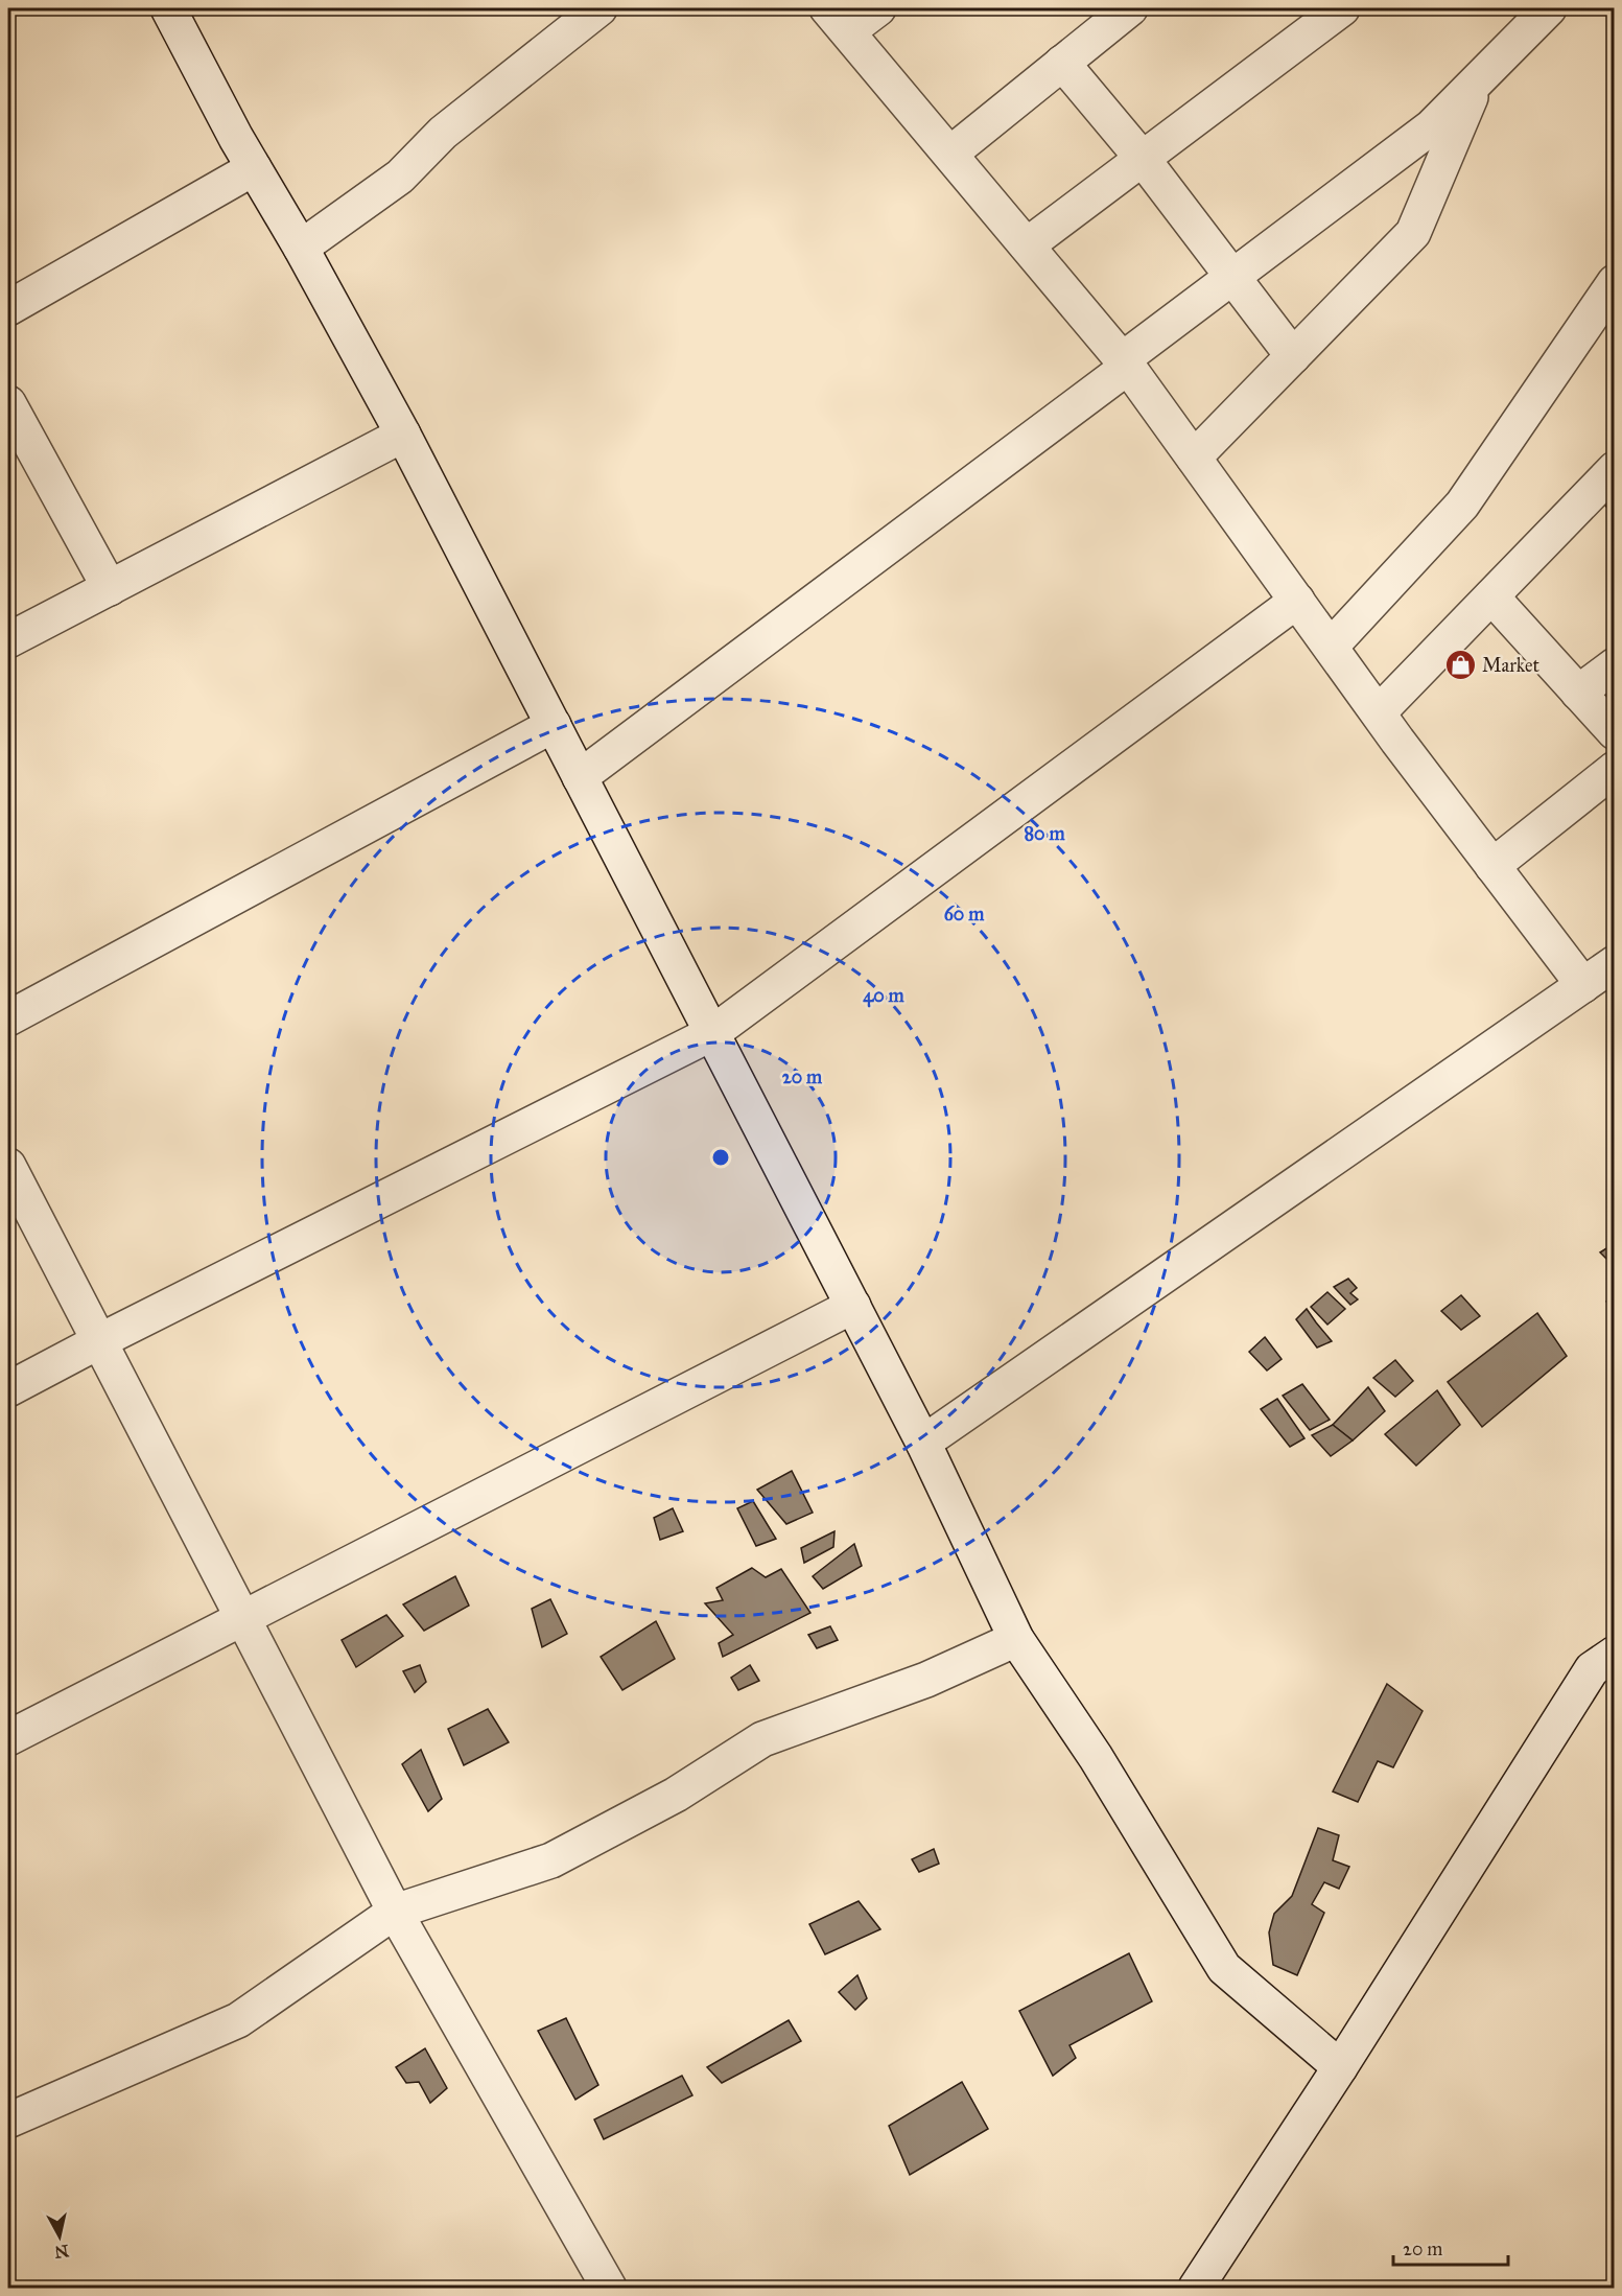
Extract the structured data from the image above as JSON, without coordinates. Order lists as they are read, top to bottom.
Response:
{
  "places": {
    "shop": ["Market"]
  },
  "scale_bar": "20 m",
  "north": "bottom",
  "rings": [
    "80 m",
    "60 m",
    "40 m",
    "20 m"
  ]
}
